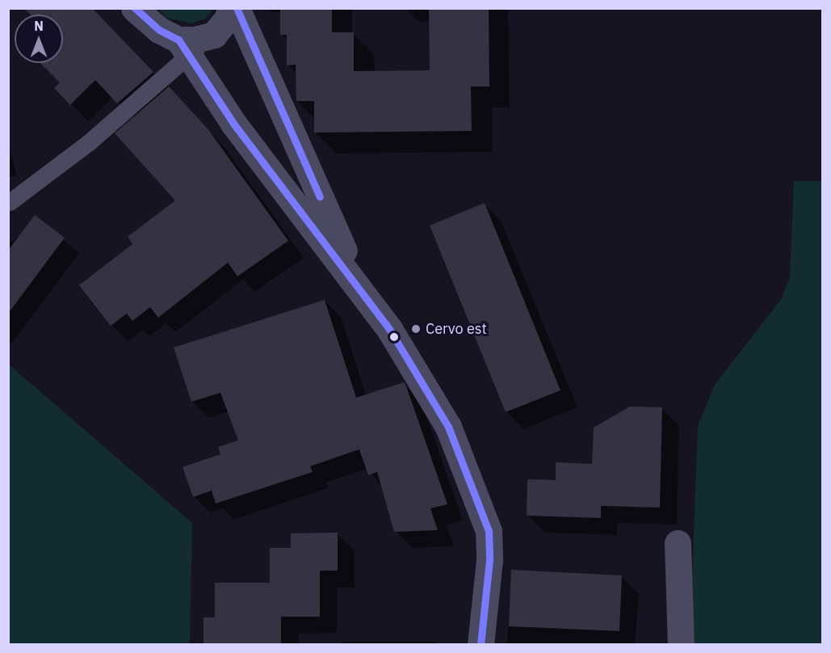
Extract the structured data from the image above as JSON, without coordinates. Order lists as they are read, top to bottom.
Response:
{
  "places": ["Cervo est"],
  "north": "top"
}
